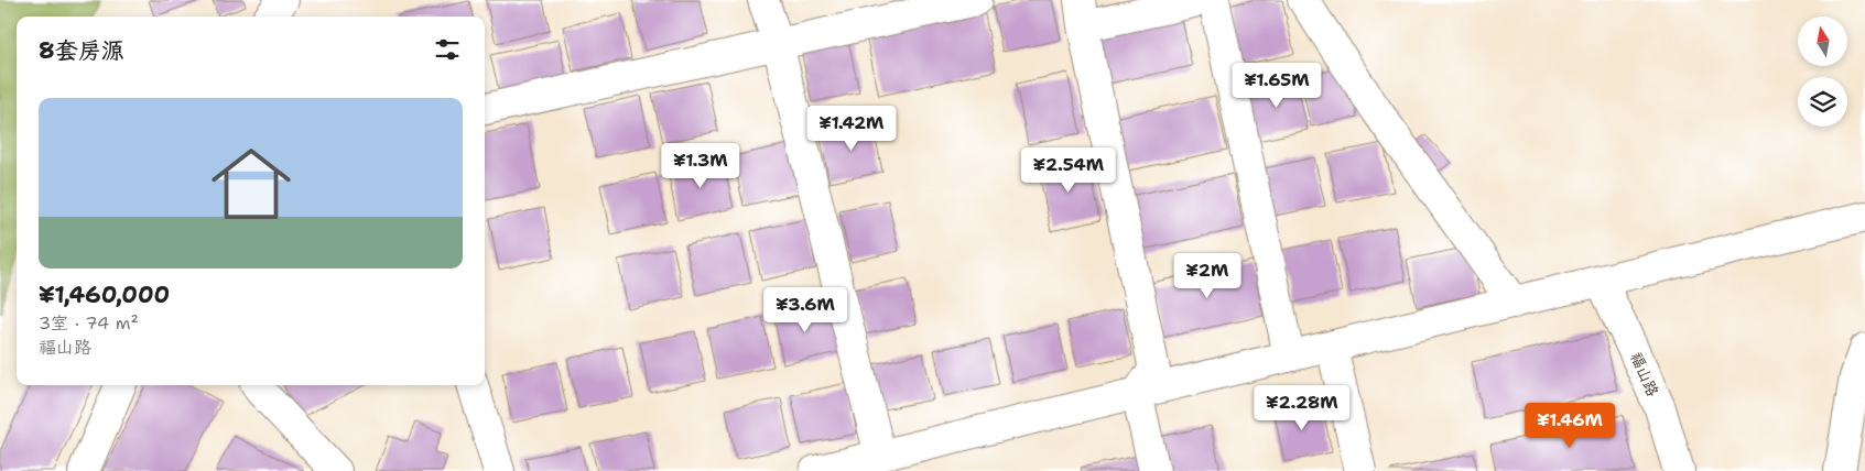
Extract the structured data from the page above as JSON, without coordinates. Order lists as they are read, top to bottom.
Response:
{
  "streets": {
    "street": ["福山路"]
  },
  "north": "top",
  "page": {
    "heading": "8套房源",
    "price": [
      "¥1.65M",
      "¥1.42M",
      "¥1.3M",
      "¥2.54M",
      "¥2M",
      "¥3.6M",
      "¥2.28M",
      "¥1.46M"
    ],
    "list": [
      {
        "name": "¥1,460,000",
        "note": "3室 · 74 m² · 福山路"
      }
    ]
  }
}
